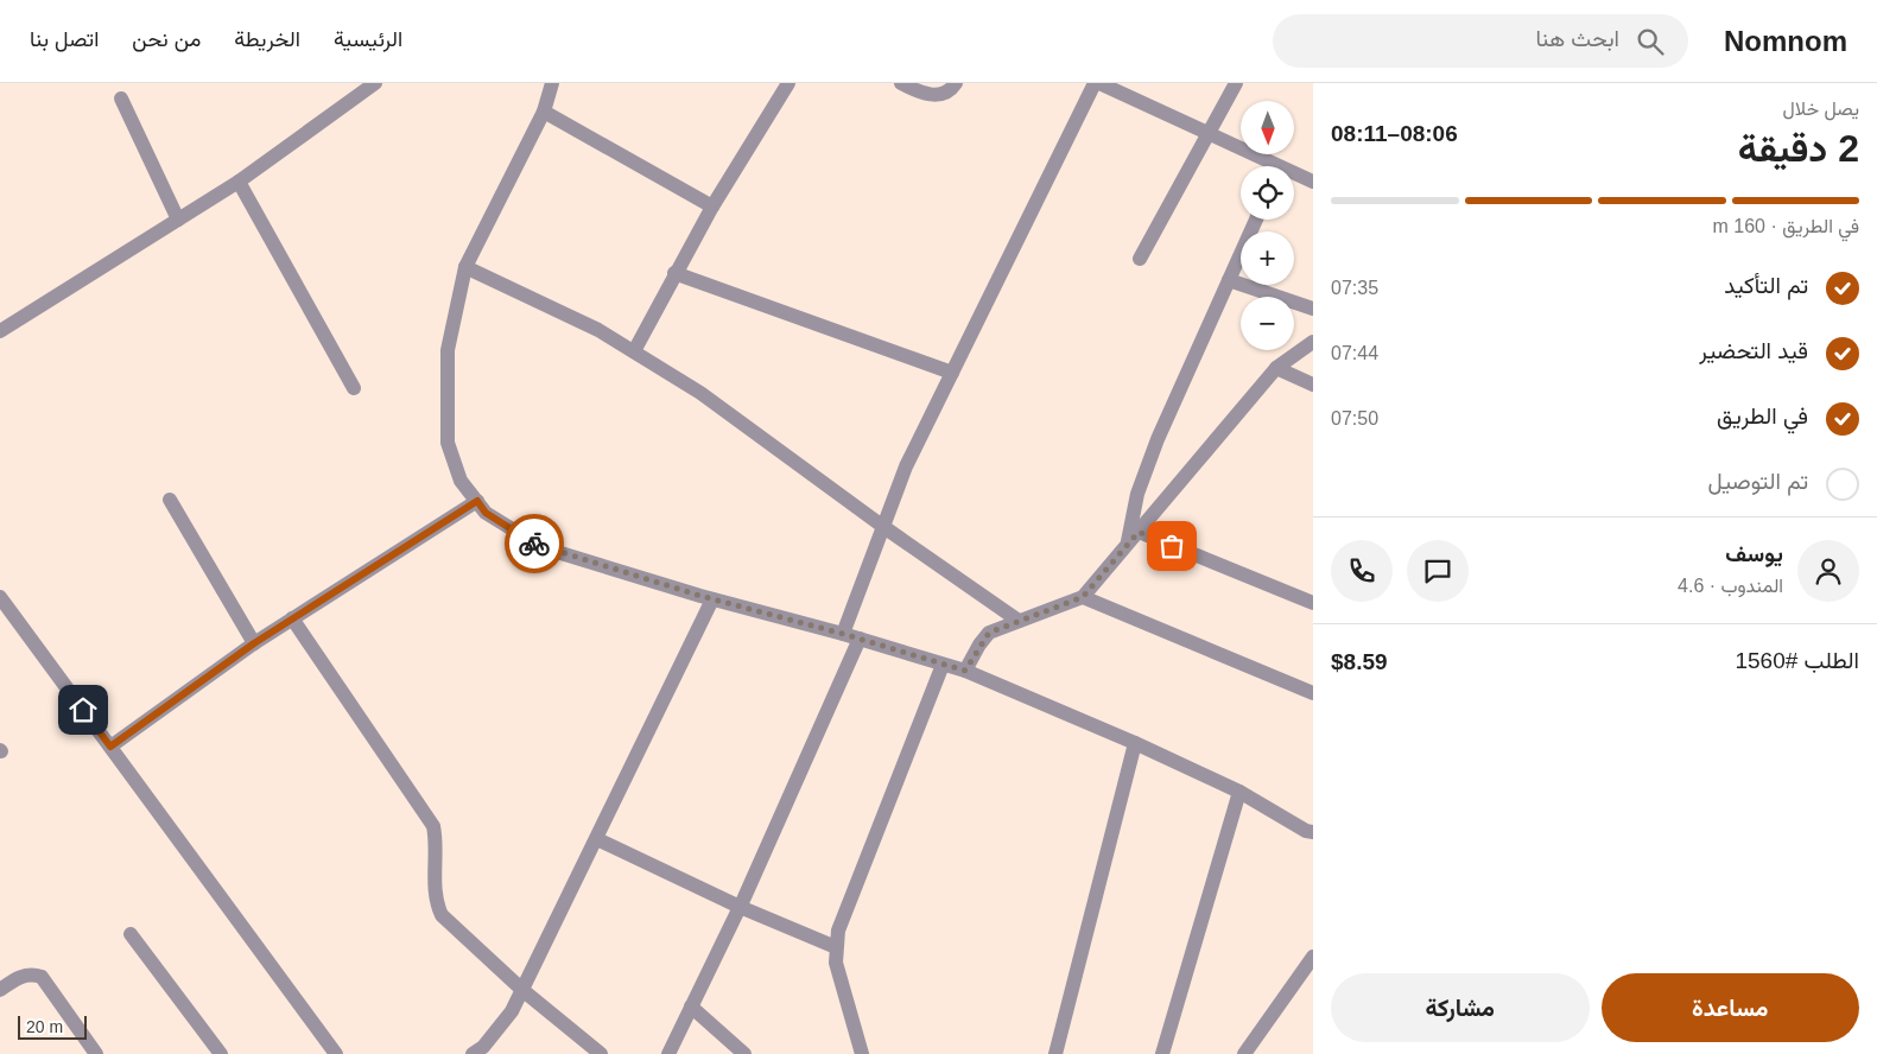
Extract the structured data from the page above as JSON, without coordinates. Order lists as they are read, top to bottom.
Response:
{
  "scale_bar": "20 m",
  "north": "bottom",
  "page": {
    "header": "Nomnom",
    "search": "ابحث هنا",
    "nav": [
      "الرئيسية",
      "الخريطة",
      "من نحن",
      "اتصل بنا"
    ],
    "heading": ["2 دقيقة", "يصل خلال", "08:06–08:11"],
    "panel": [
      "يوسف",
      "المندوب · 4.6",
      "الطلب #1560",
      "$8.59"
    ],
    "map_buttons": ["+", "−"],
    "bar": "في الطريق · 160 m",
    "list": [
      ["تم التأكيد", "07:35"],
      ["قيد التحضير", "07:44"],
      ["في الطريق", "07:50"],
      "تم التوصيل"
    ],
    "buttons": ["مساعدة", "مشاركة"],
    "scale": "20 m"
  }
}
